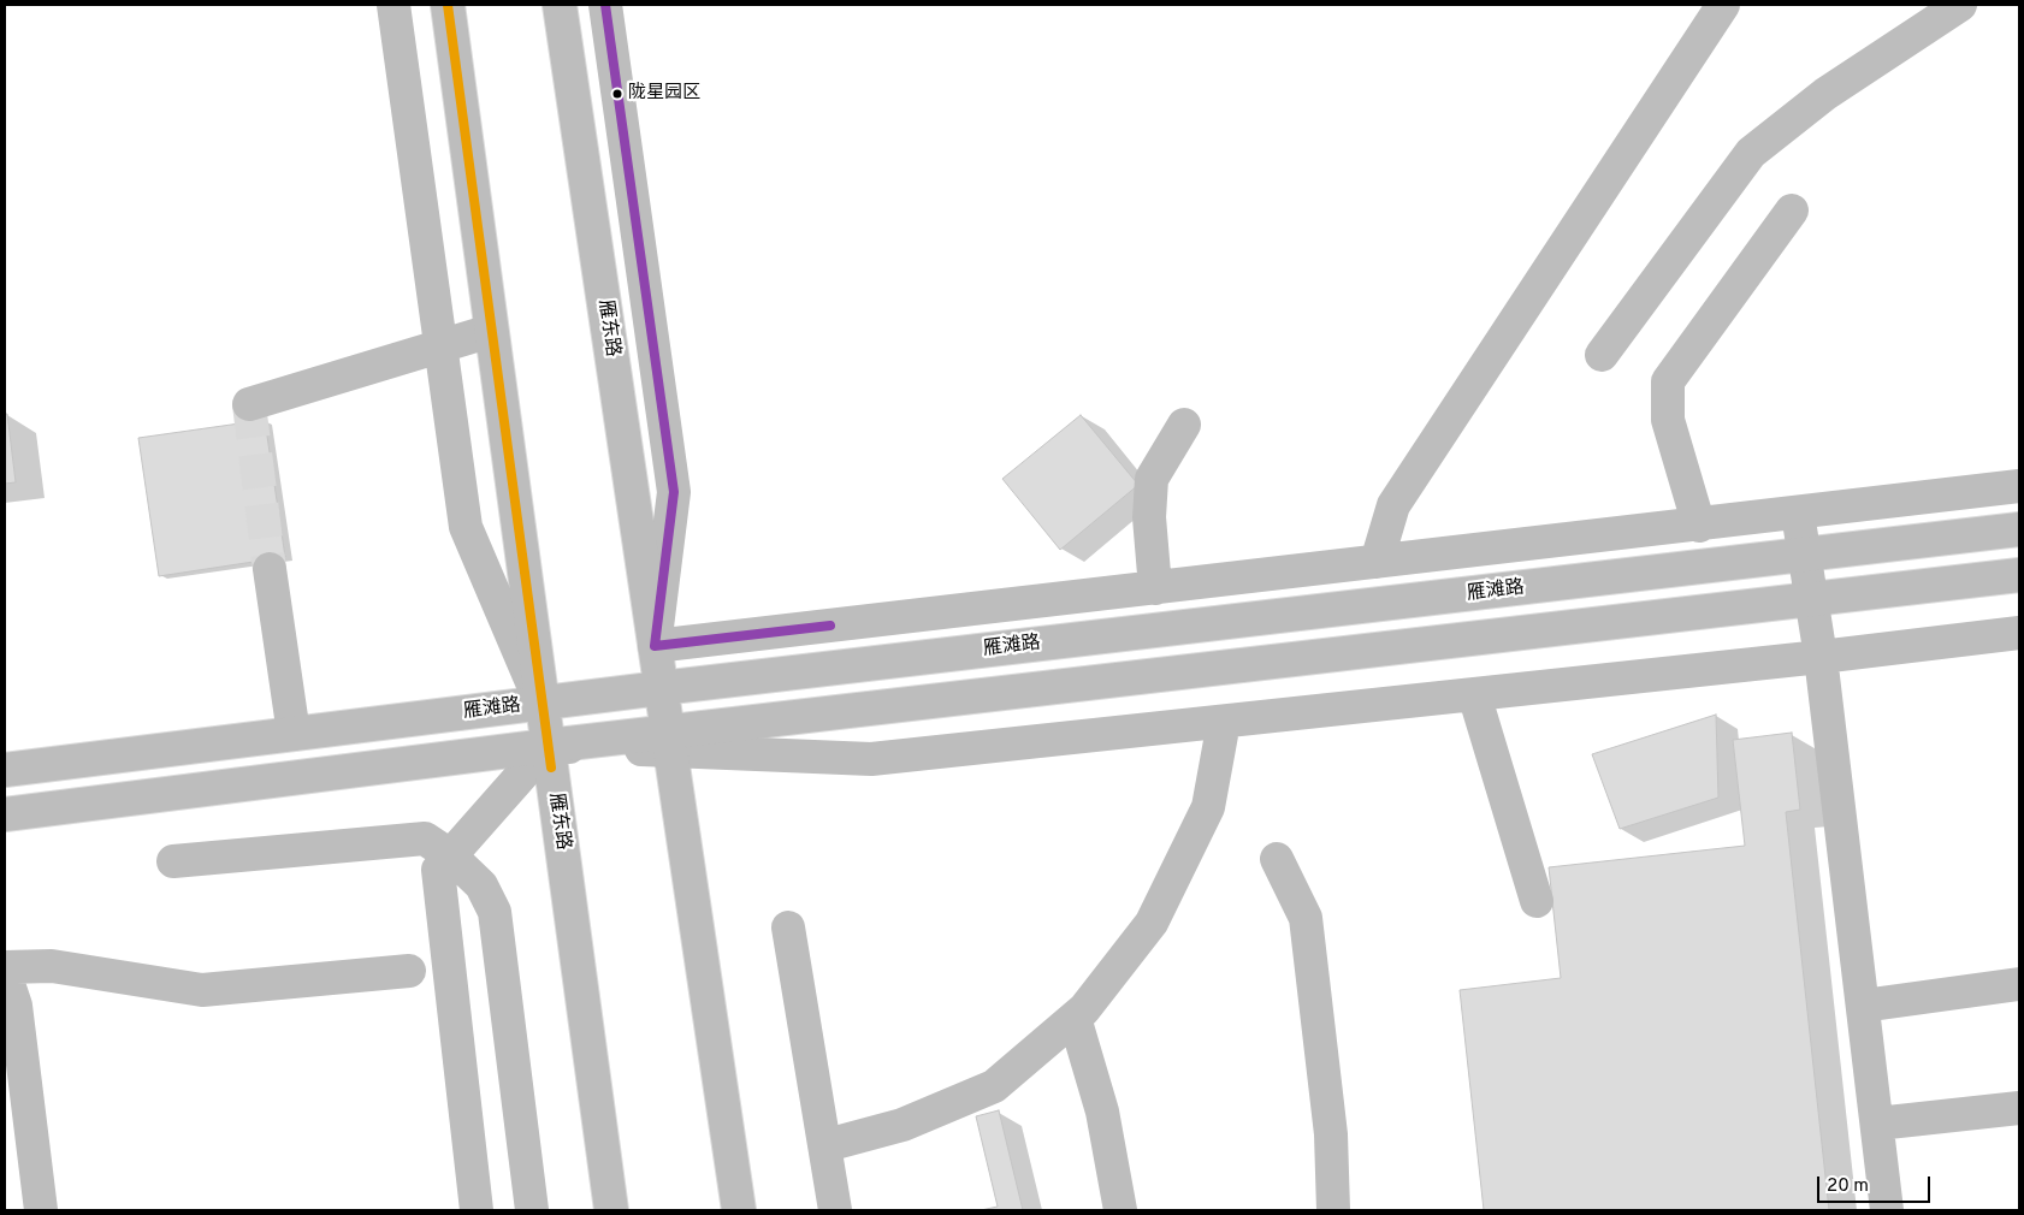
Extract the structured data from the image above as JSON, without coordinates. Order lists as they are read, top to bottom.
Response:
{
  "streets": {
    "main road": ["雁东路", "雁滩路"]
  },
  "crossings": [
    ["雁东路", "雁滩路"]
  ],
  "places": ["陇星园区"],
  "scale_bar": "20 m"
}
